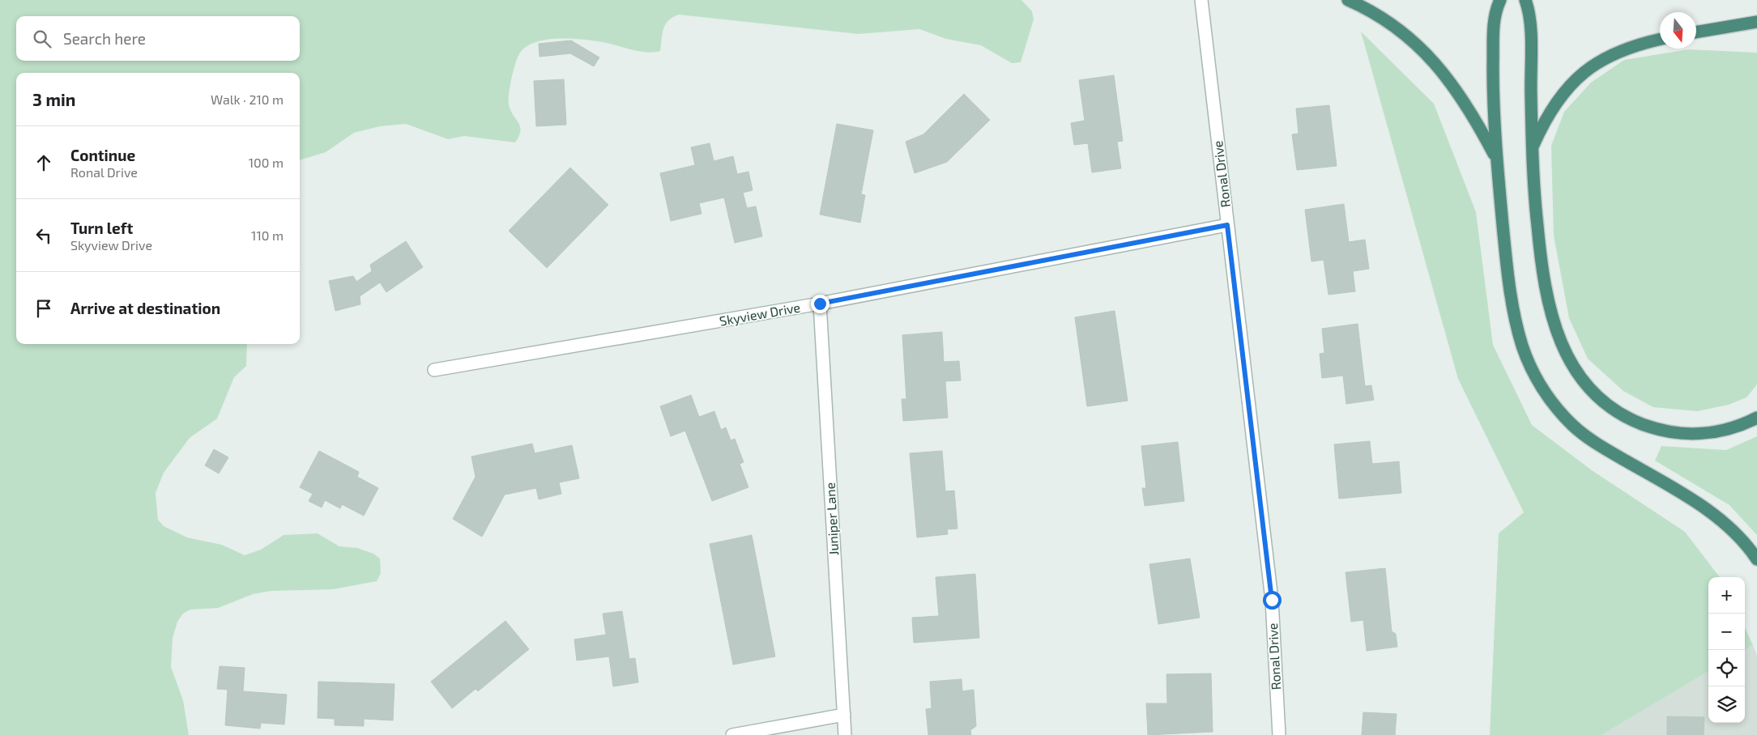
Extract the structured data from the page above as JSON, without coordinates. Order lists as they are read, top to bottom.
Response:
{
  "streets": {
    "street": ["Ronal Drive", "Skyview Drive", "Juniper Lane"]
  },
  "crossings": [
    ["Ronal Drive", "Skyview Drive"],
    ["Skyview Drive", "Juniper Lane"]
  ],
  "north": "bottom",
  "page": {
    "search": "Search here",
    "heading": ["3 min", "Walk · 210 m"],
    "list": [
      ["Continue", "Ronal Drive", "100 m"],
      ["Turn left", "Skyview Drive", "110 m"],
      "Arrive at destination"
    ],
    "map_buttons": ["+", "−"]
  }
}
